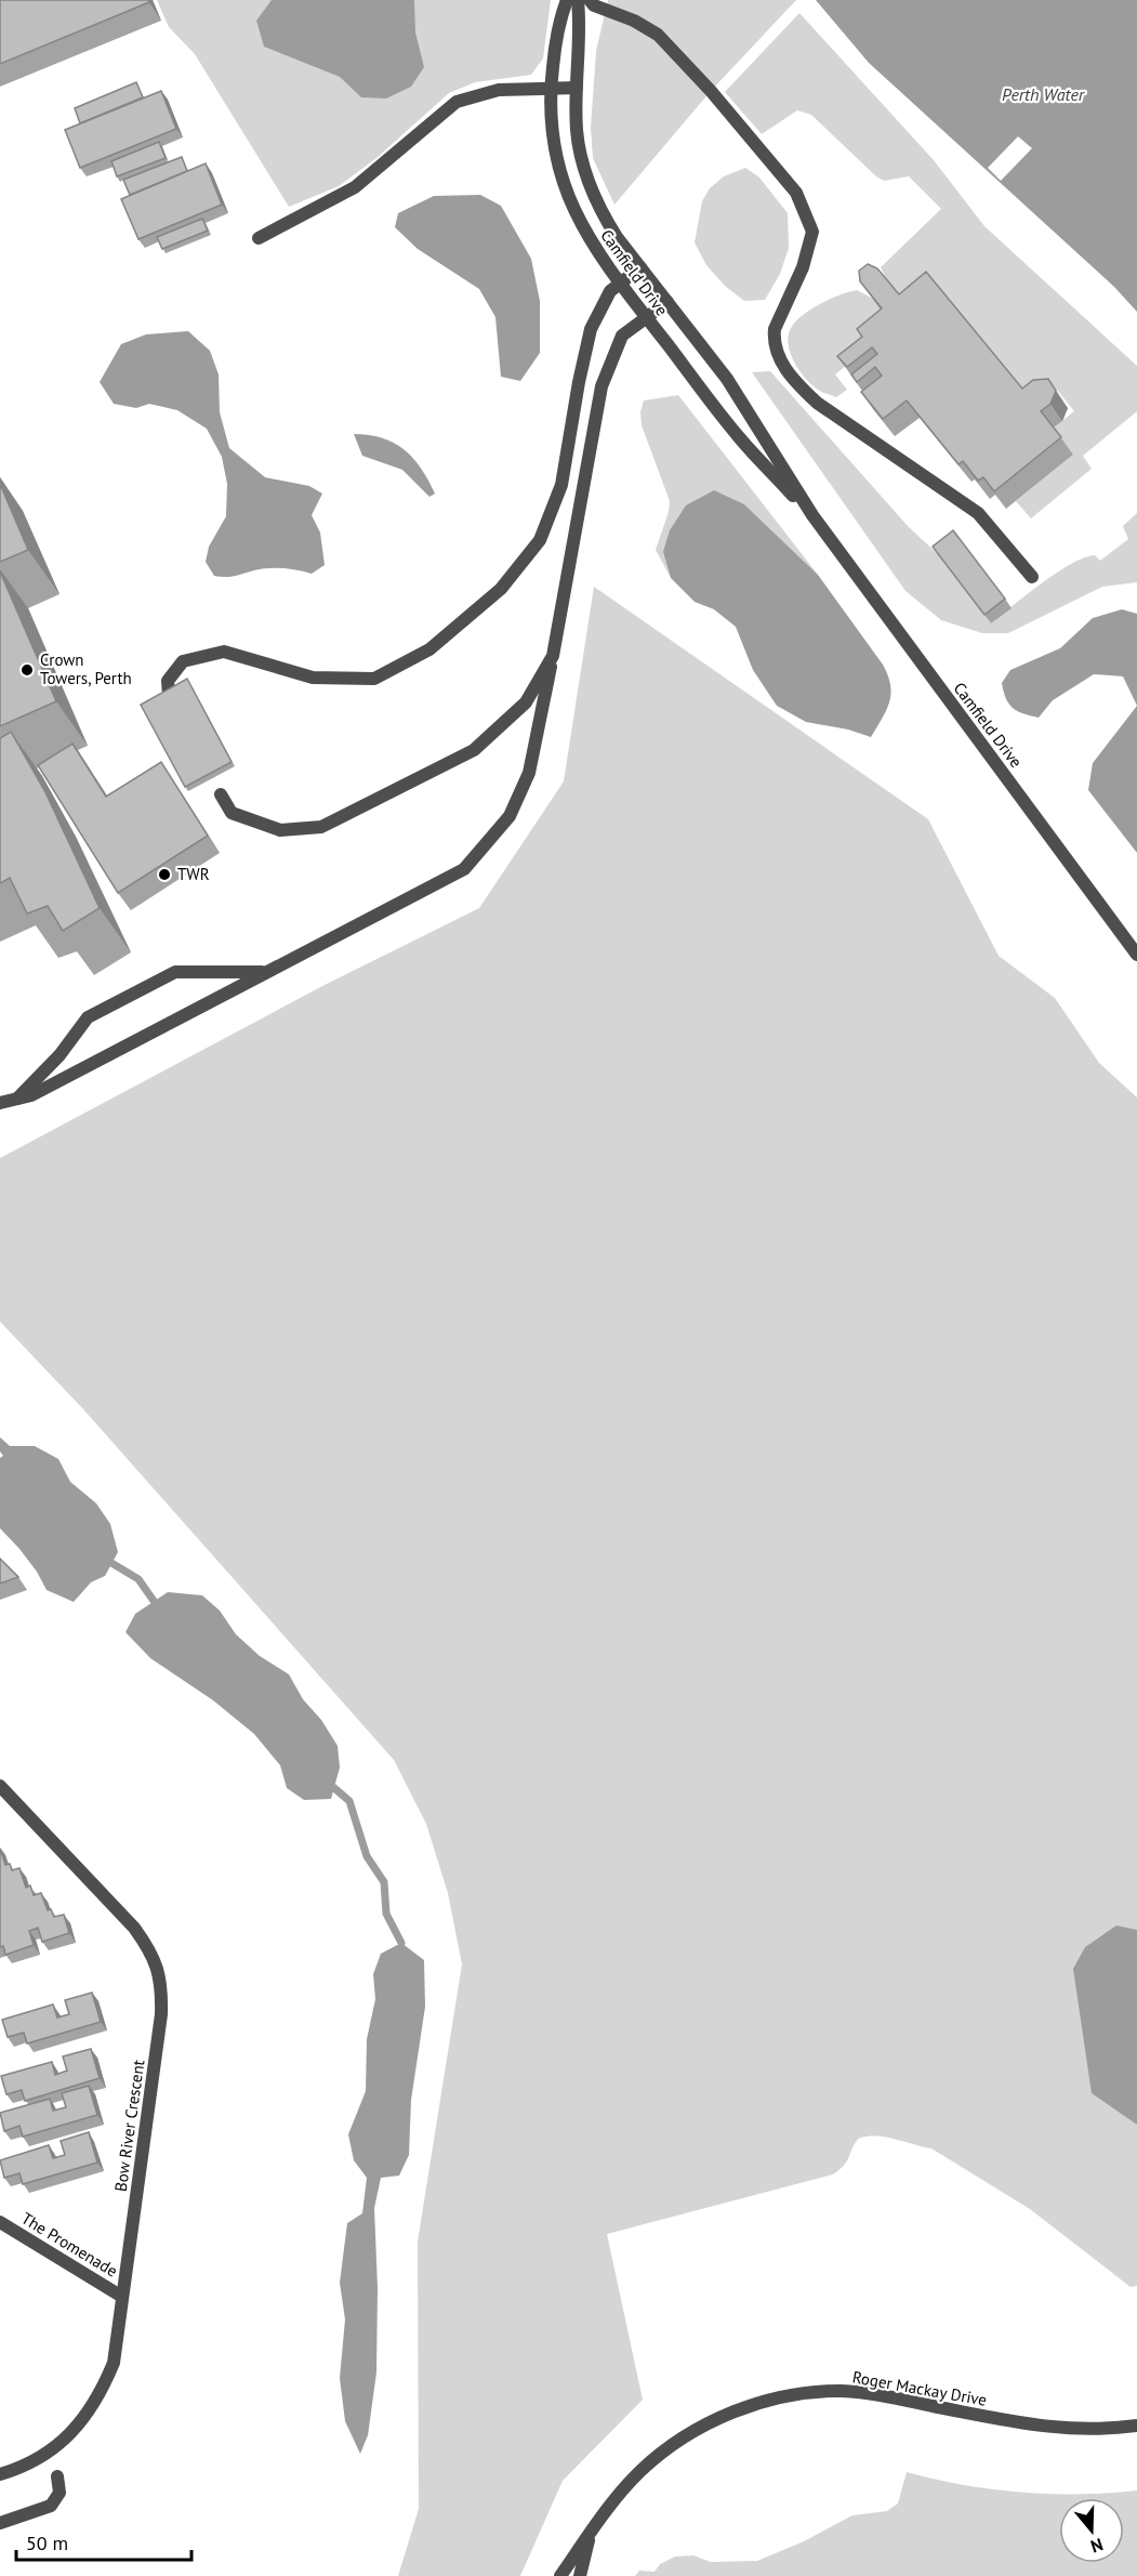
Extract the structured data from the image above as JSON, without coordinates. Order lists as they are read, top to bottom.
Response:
{
  "streets": {
    "street": [
      "Camfield Drive",
      "Bow River Crescent",
      "The Promenade",
      "Roger Mackay Drive"
    ]
  },
  "crossings": [
    ["Bow River Crescent", "The Promenade"]
  ],
  "water": ["Perth Water"],
  "places": ["Crown Towers, Perth", "TWR"],
  "scale_bar": "50 m",
  "north": "bottom"
}
